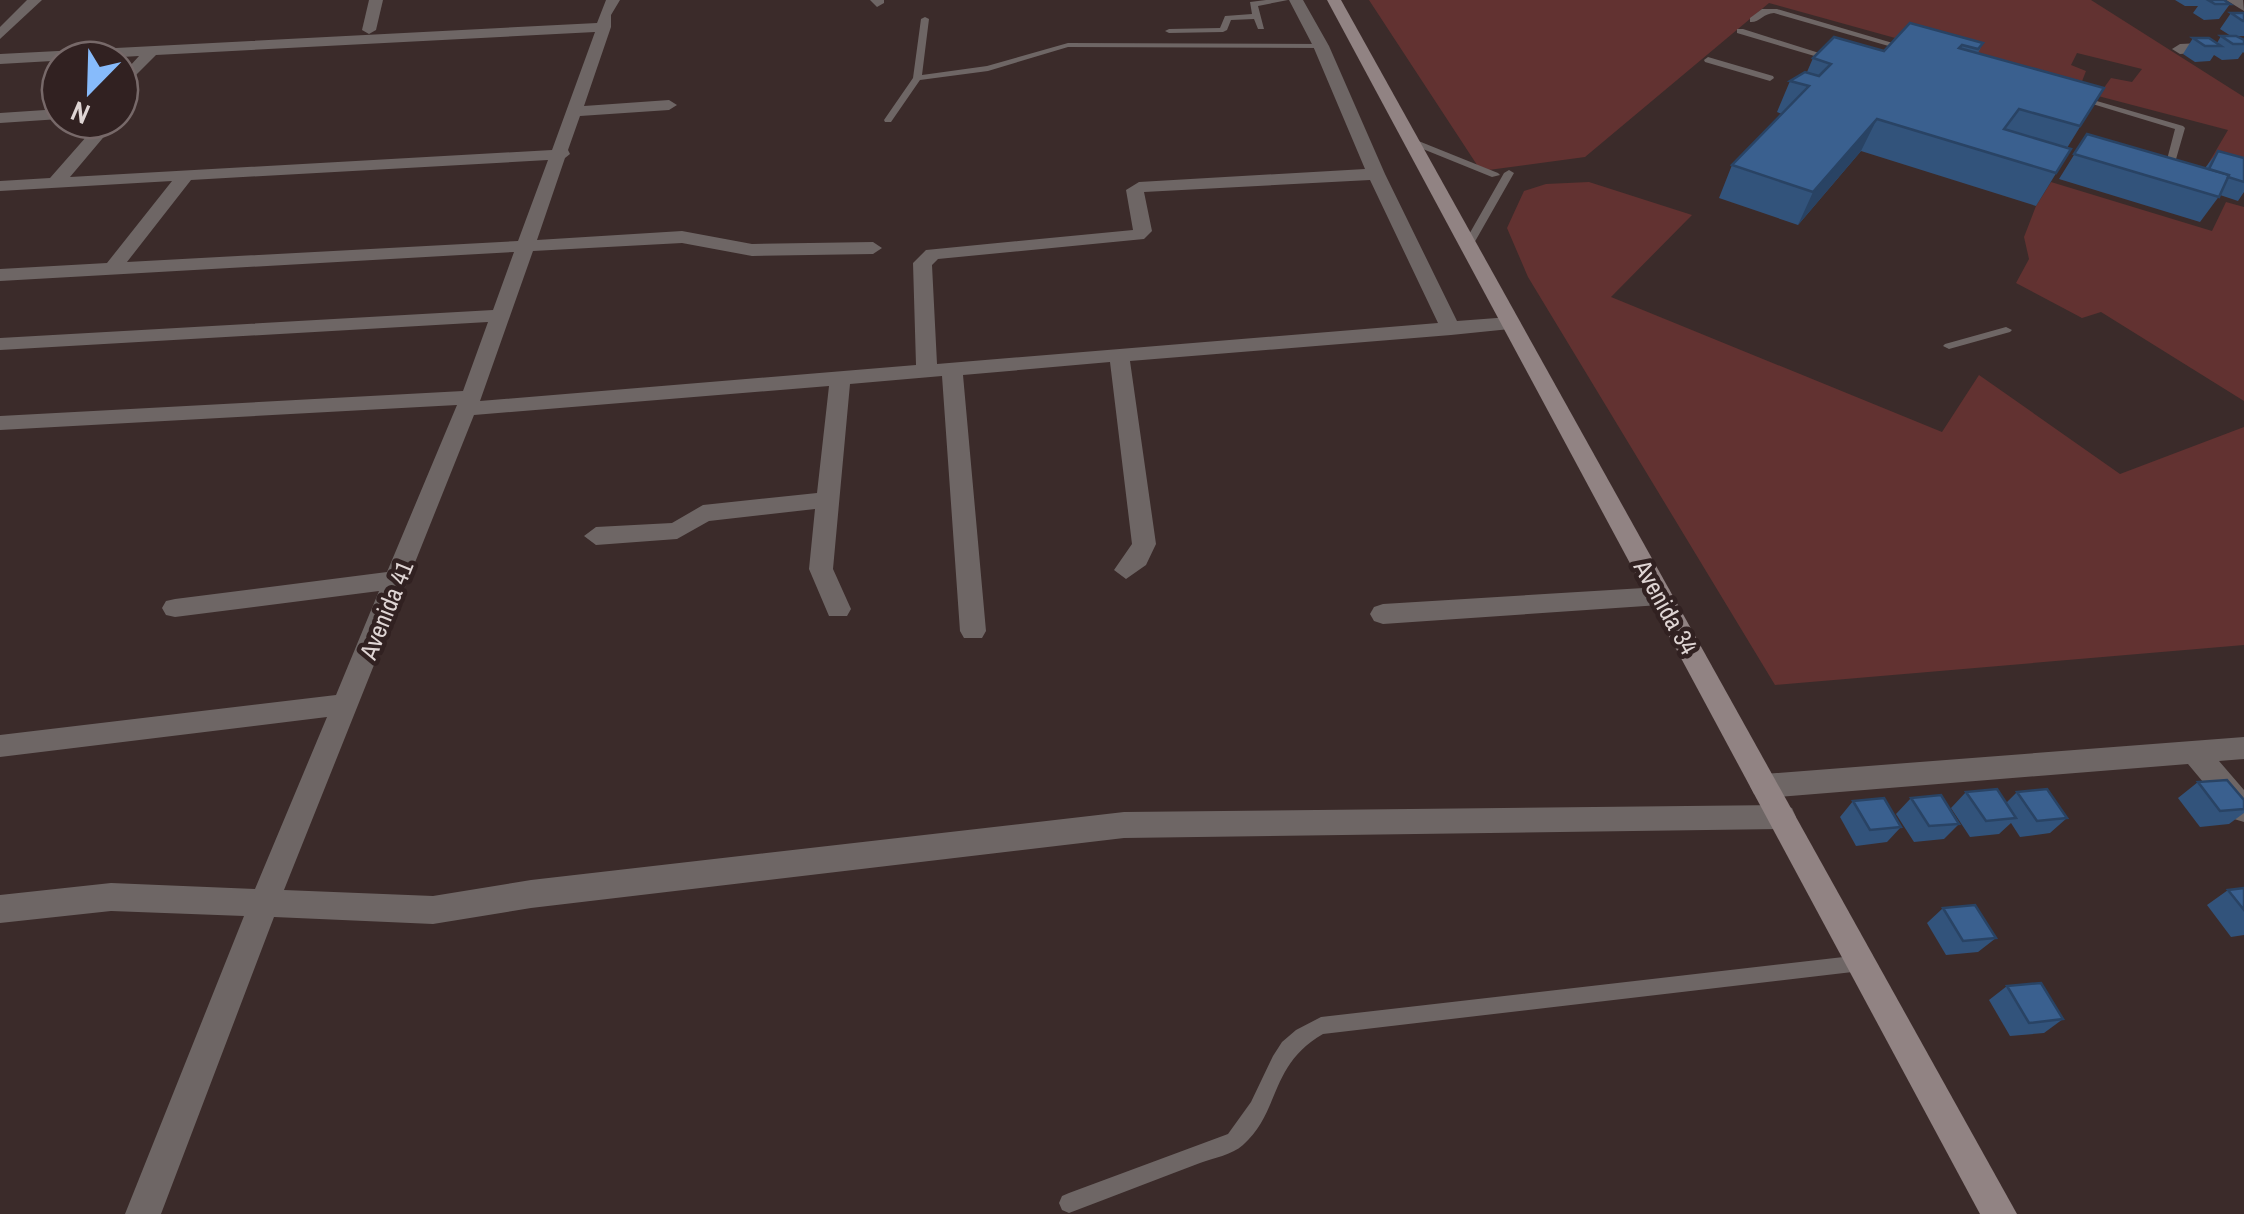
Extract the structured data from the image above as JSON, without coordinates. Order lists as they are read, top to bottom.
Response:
{
  "streets": {
    "street": ["Avenida 34", "Avenida 41"]
  },
  "north": "bottom left"
}
